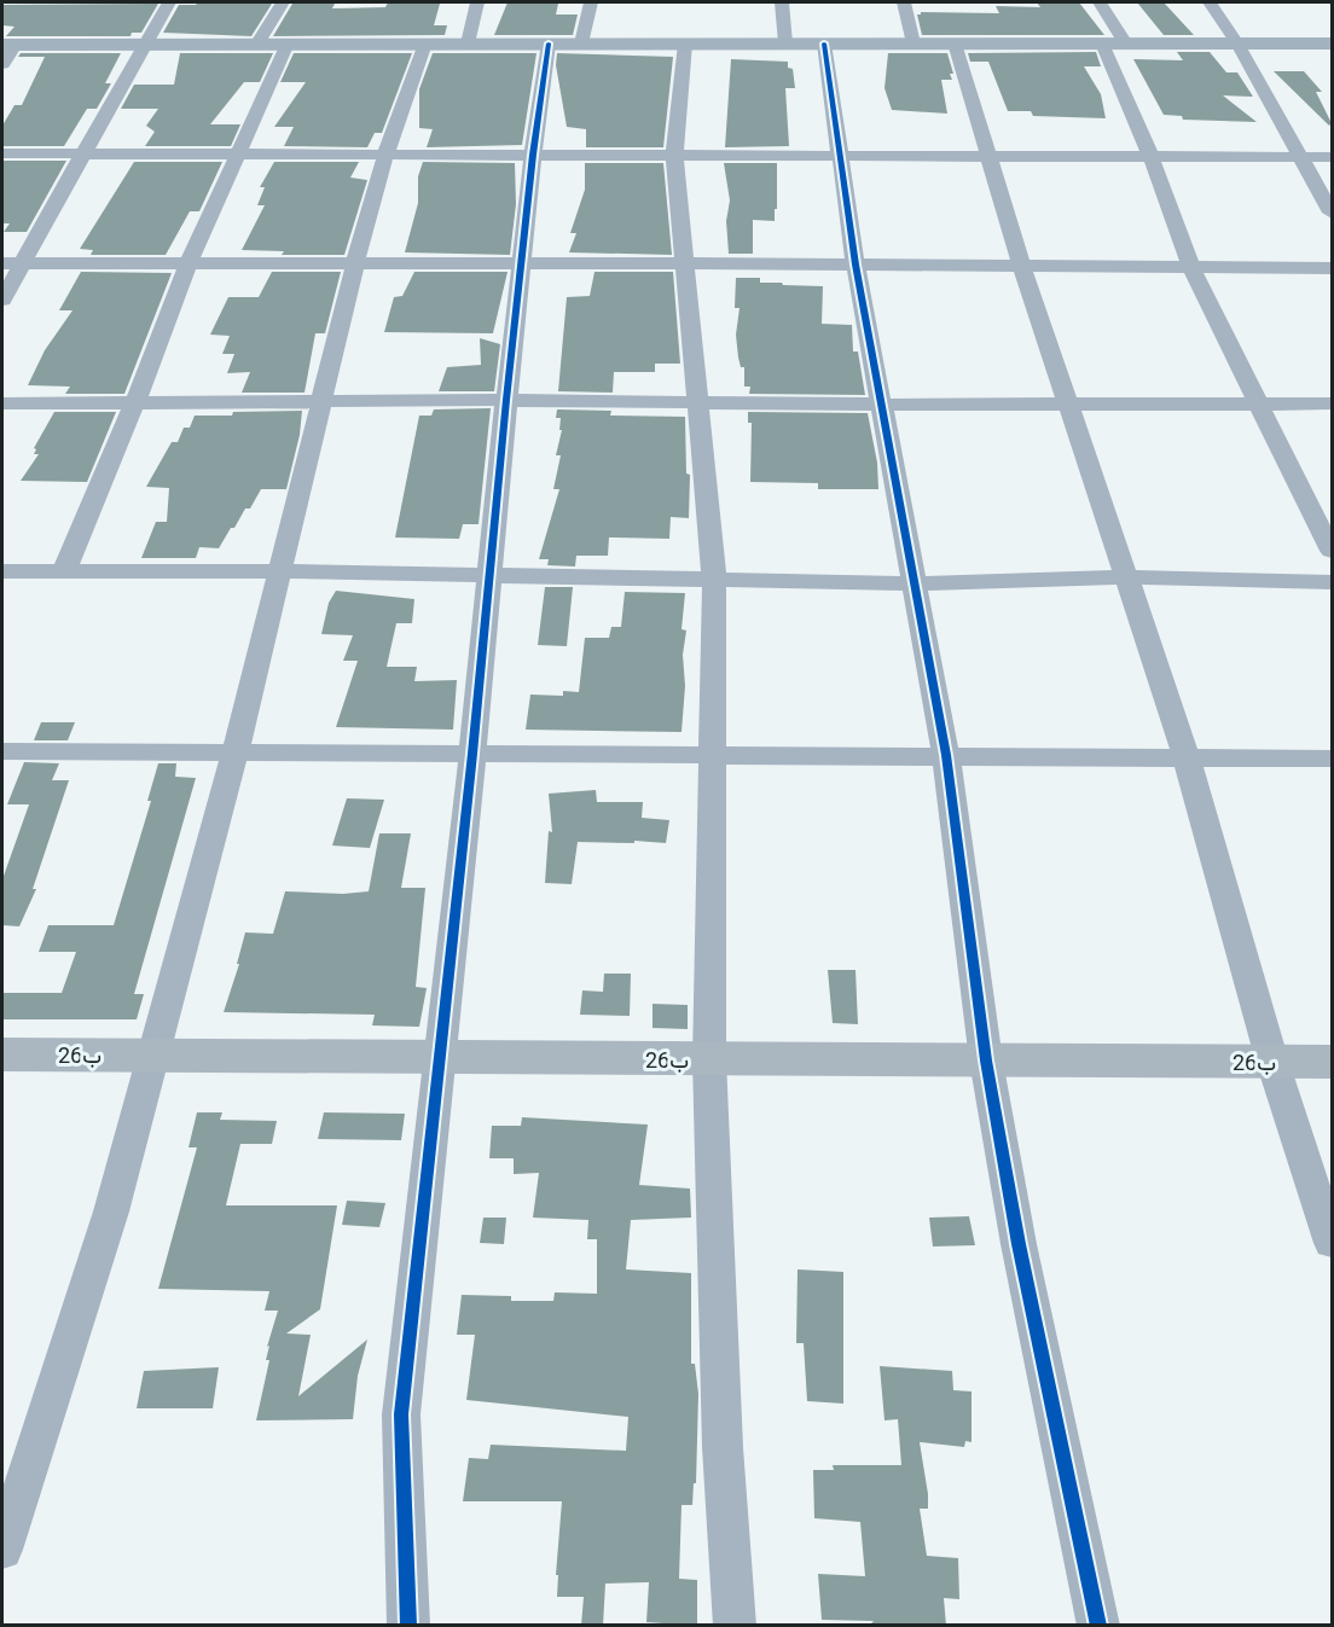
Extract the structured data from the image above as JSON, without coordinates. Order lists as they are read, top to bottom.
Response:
{
  "streets": {
    "highway": ["26ب"]
  }
}
